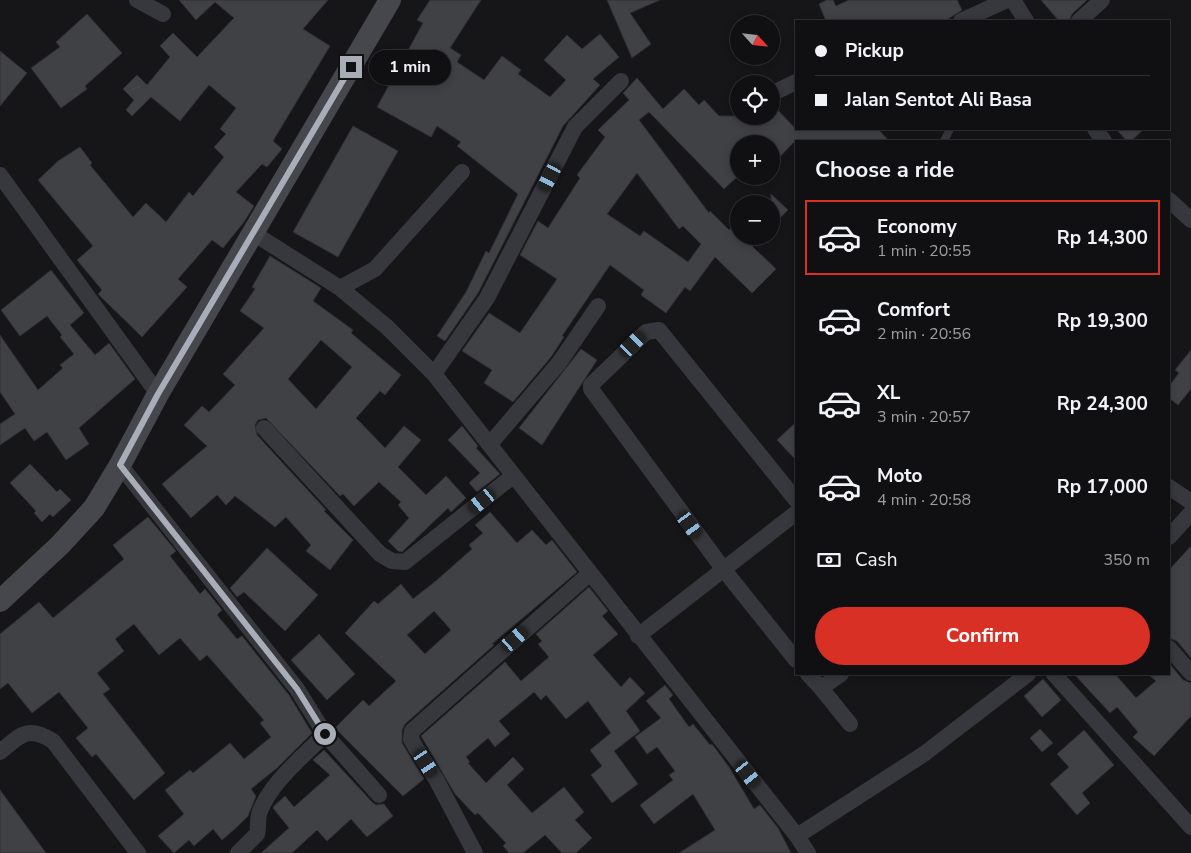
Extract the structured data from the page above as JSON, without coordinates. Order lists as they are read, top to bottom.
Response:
{
  "north": "bottom right",
  "page": {
    "map_buttons": ["+", "−"],
    "banner": ["Pickup", "Jalan Sentot Ali Basa"],
    "bubble": "1 min",
    "heading": "Choose a ride",
    "list": [
      {
        "name": "Economy",
        "note": "1 min · 20:55",
        "value": "Rp 14,300"
      },
      {
        "name": "Comfort",
        "note": "2 min · 20:56",
        "value": "Rp 19,300"
      },
      {
        "name": "XL",
        "note": "3 min · 20:57",
        "value": "Rp 24,300"
      },
      {
        "name": "Moto",
        "note": "4 min · 20:58",
        "value": "Rp 17,000"
      }
    ],
    "pay": ["Cash", "350 m"],
    "buttons": "Confirm"
  }
}
